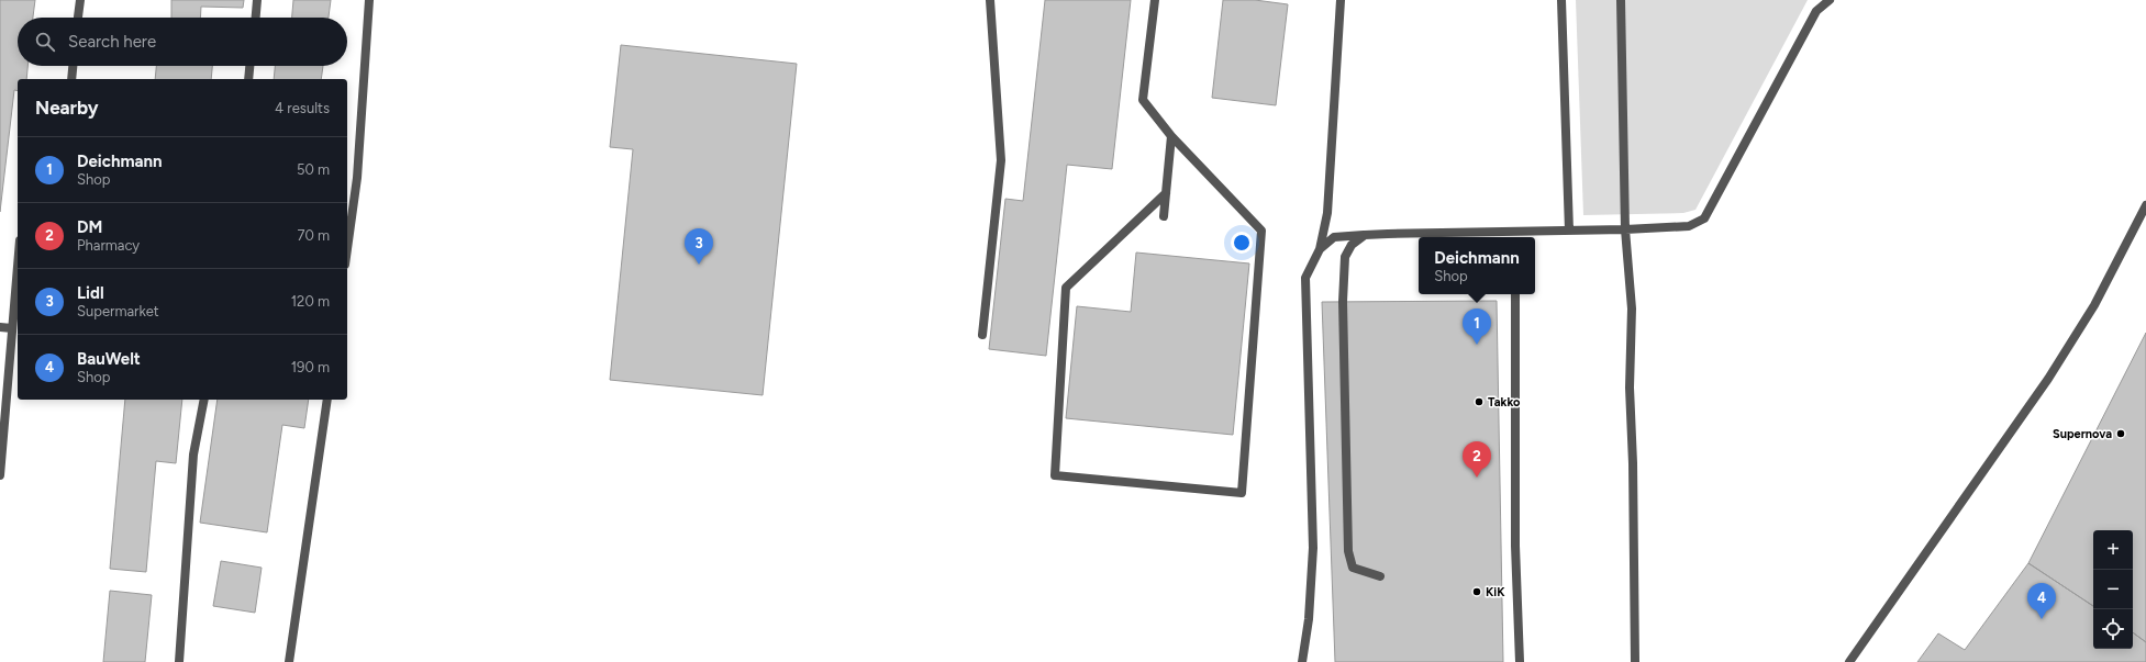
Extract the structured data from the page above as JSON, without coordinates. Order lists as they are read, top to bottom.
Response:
{
  "places": ["Takko", "Supernova", "KiK"],
  "page": {
    "search": "Search here",
    "heading": ["Nearby", "4 results"],
    "list": [
      {
        "mark": "1",
        "name": "Deichmann",
        "note": "Shop",
        "value": "50 m"
      },
      {
        "mark": "2",
        "name": "DM",
        "note": "Pharmacy",
        "value": "70 m"
      },
      {
        "mark": "3",
        "name": "Lidl",
        "note": "Supermarket",
        "value": "120 m"
      },
      {
        "mark": "4",
        "name": "BauWelt",
        "note": "Shop",
        "value": "190 m"
      }
    ],
    "pins": [
      "3",
      "1",
      "2",
      "4"
    ],
    "popup": ["Deichmann", "Shop"],
    "map_buttons": ["+", "−"]
  }
}
